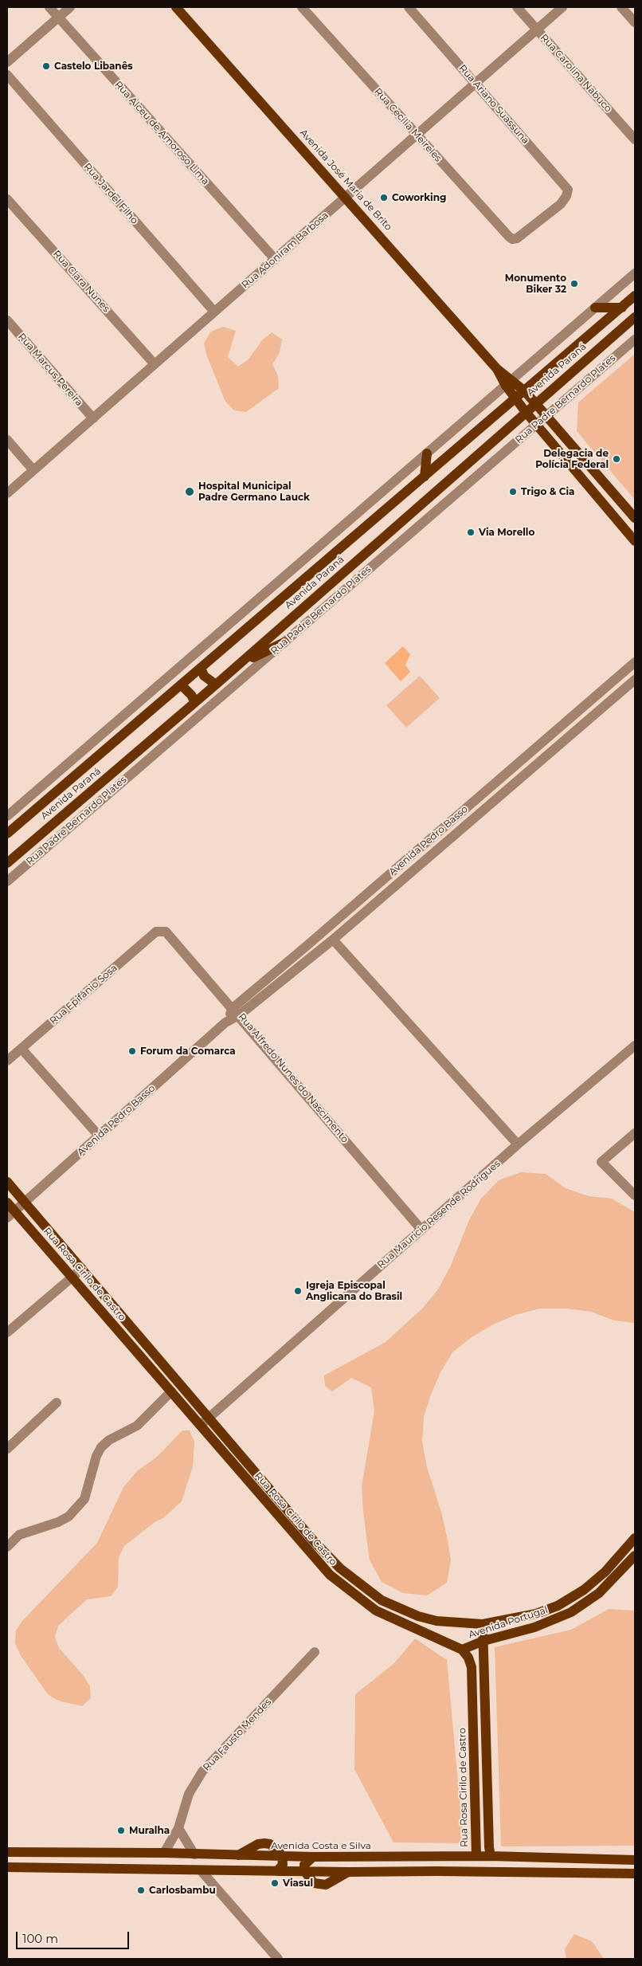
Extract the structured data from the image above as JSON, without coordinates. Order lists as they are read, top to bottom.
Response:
{
  "streets": {
    "main road": [
      "Avenida José Maria de Brito",
      "Avenida Paraná",
      "Rua Rosa Cirilo de Castro",
      "Avenida Portugal",
      "Avenida Costa e Silva"
    ],
    "street": [
      "Rua Carolina Nabuco",
      "Rua Ariano Suassuna",
      "Rua Cecília Meireles",
      "Rua Alceu de Amoroso Lima",
      "Rua Jardel Filho",
      "Rua Adoniram Barbosa",
      "Rua Clara Nunes",
      "Rua Marcus Pereira",
      "Rua Padre Bernardo Plates",
      "Avenida Pedro Basso",
      "Rua Epifânio Sosa",
      "Rua Alfredo Nunes do Nascimento",
      "Rua Mauricio Resende Rodrigues",
      "Rua Fausto Mendes"
    ]
  },
  "crossings": [
    ["Rua Carolina Nabuco", "Rua Adoniram Barbosa"],
    ["Rua Ariano Suassuna", "Rua Cecília Meireles"],
    ["Rua Ariano Suassuna", "Rua Adoniram Barbosa"],
    ["Rua Cecília Meireles", "Rua Adoniram Barbosa"],
    ["Rua Alceu de Amoroso Lima", "Rua Adoniram Barbosa"],
    ["Avenida José Maria de Brito", "Rua Adoniram Barbosa"],
    ["Avenida José Maria de Brito", "Avenida Paraná"],
    ["Avenida José Maria de Brito", "Rua Padre Bernardo Plates"],
    ["Rua Jardel Filho", "Rua Adoniram Barbosa"],
    ["Rua Adoniram Barbosa", "Rua Clara Nunes"],
    ["Rua Adoniram Barbosa", "Rua Marcus Pereira"],
    ["Avenida Pedro Basso", "Rua Alfredo Nunes do Nascimento"],
    ["Avenida Pedro Basso", "Rua Rosa Cirilo de Castro"],
    ["Avenida Pedro Basso", "Avenida Portugal"],
    ["Rua Epifânio Sosa", "Rua Alfredo Nunes do Nascimento"],
    ["Rua Alfredo Nunes do Nascimento", "Rua Mauricio Resende Rodrigues"],
    ["Rua Mauricio Resende Rodrigues", "Rua Rosa Cirilo de Castro"],
    ["Rua Mauricio Resende Rodrigues", "Avenida Portugal"],
    ["Rua Rosa Cirilo de Castro", "Avenida Portugal"],
    ["Rua Rosa Cirilo de Castro", "Avenida Costa e Silva"]
  ],
  "places": [
    "Castelo Libanês",
    "Coworking",
    "Monumento Biker 32",
    "Delegacia de Polícia Federal",
    "Hospital Municipal Padre Germano Lauck",
    "Trigo & Cia",
    "Via Morello",
    "Forum da Comarca",
    "Igreja Episcopal Anglicana do Brasil",
    "Muralha",
    "Viasul",
    "Carlosbambu"
  ],
  "scale_bar": "100 m"
}
